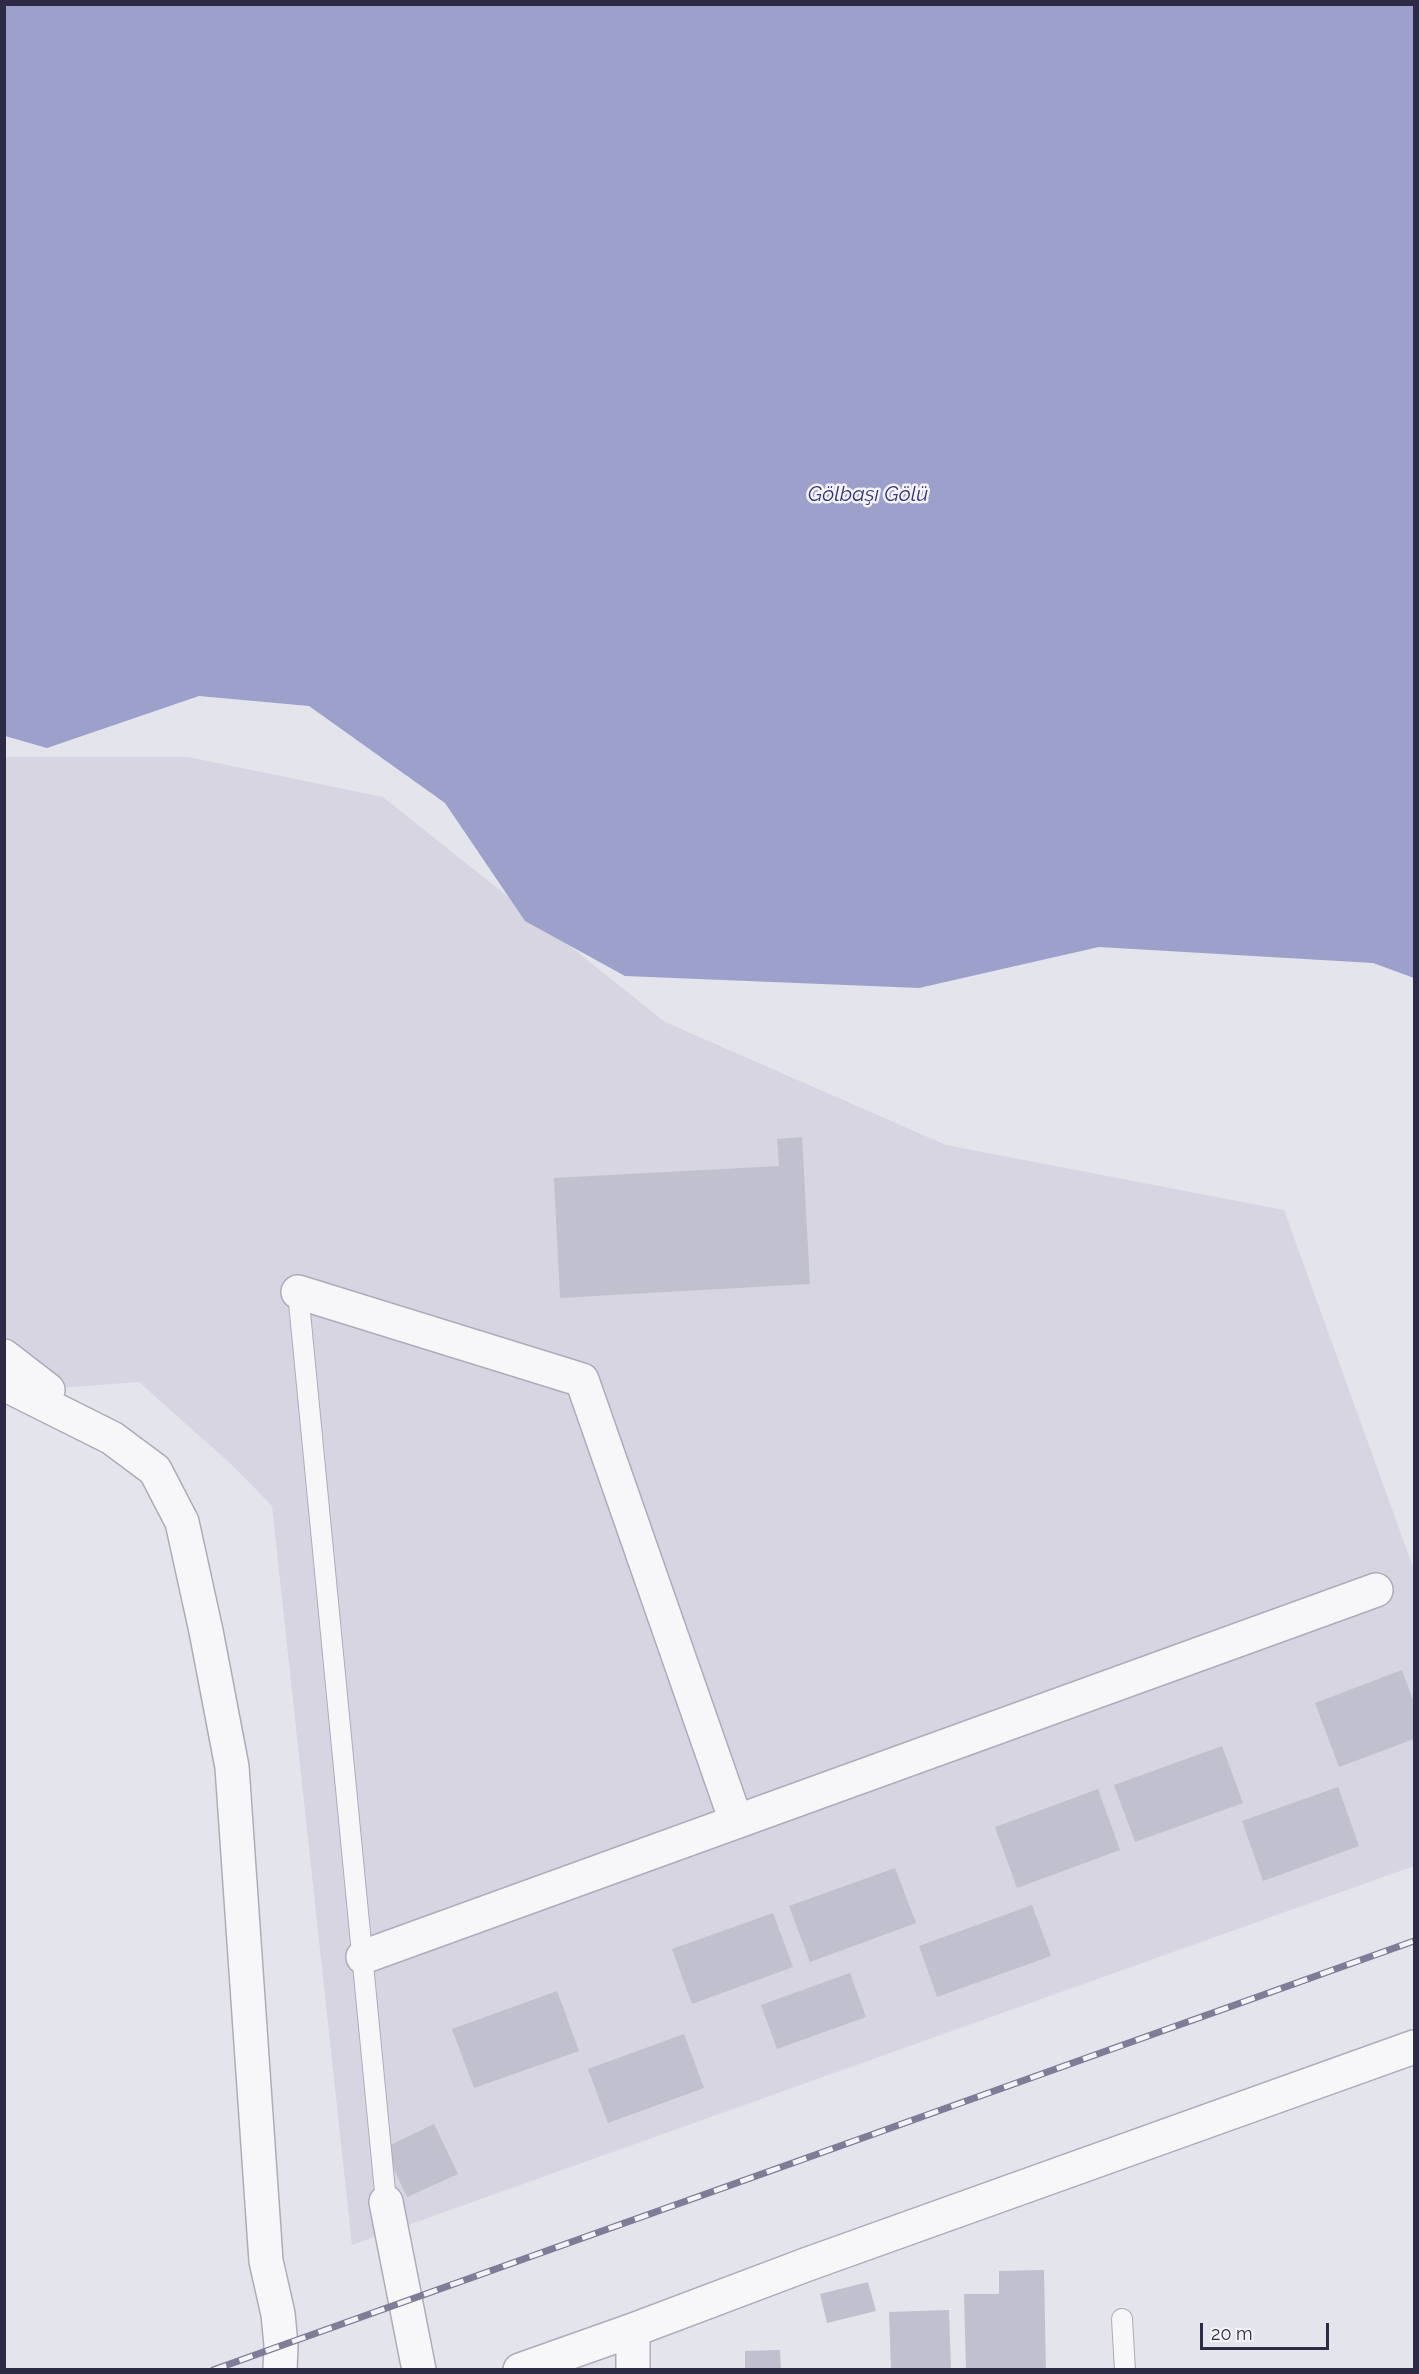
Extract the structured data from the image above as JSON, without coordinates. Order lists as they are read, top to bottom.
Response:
{
  "water": ["Gölbaşı Gölü"],
  "scale_bar": "20 m"
}
